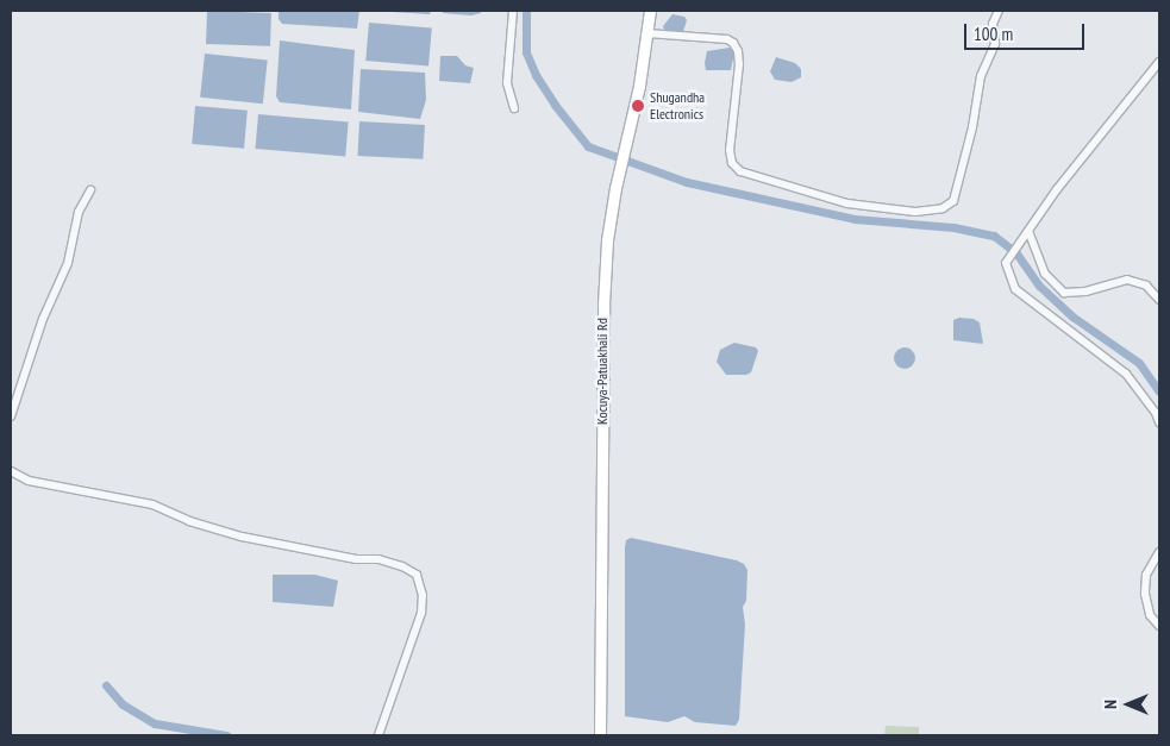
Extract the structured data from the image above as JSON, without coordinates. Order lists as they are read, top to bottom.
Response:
{
  "streets": {
    "main road": ["Kocuya-Patuakhali Rd"]
  },
  "places": ["Shugandha Electronics"],
  "scale_bar": "100 m",
  "north": "left"
}
